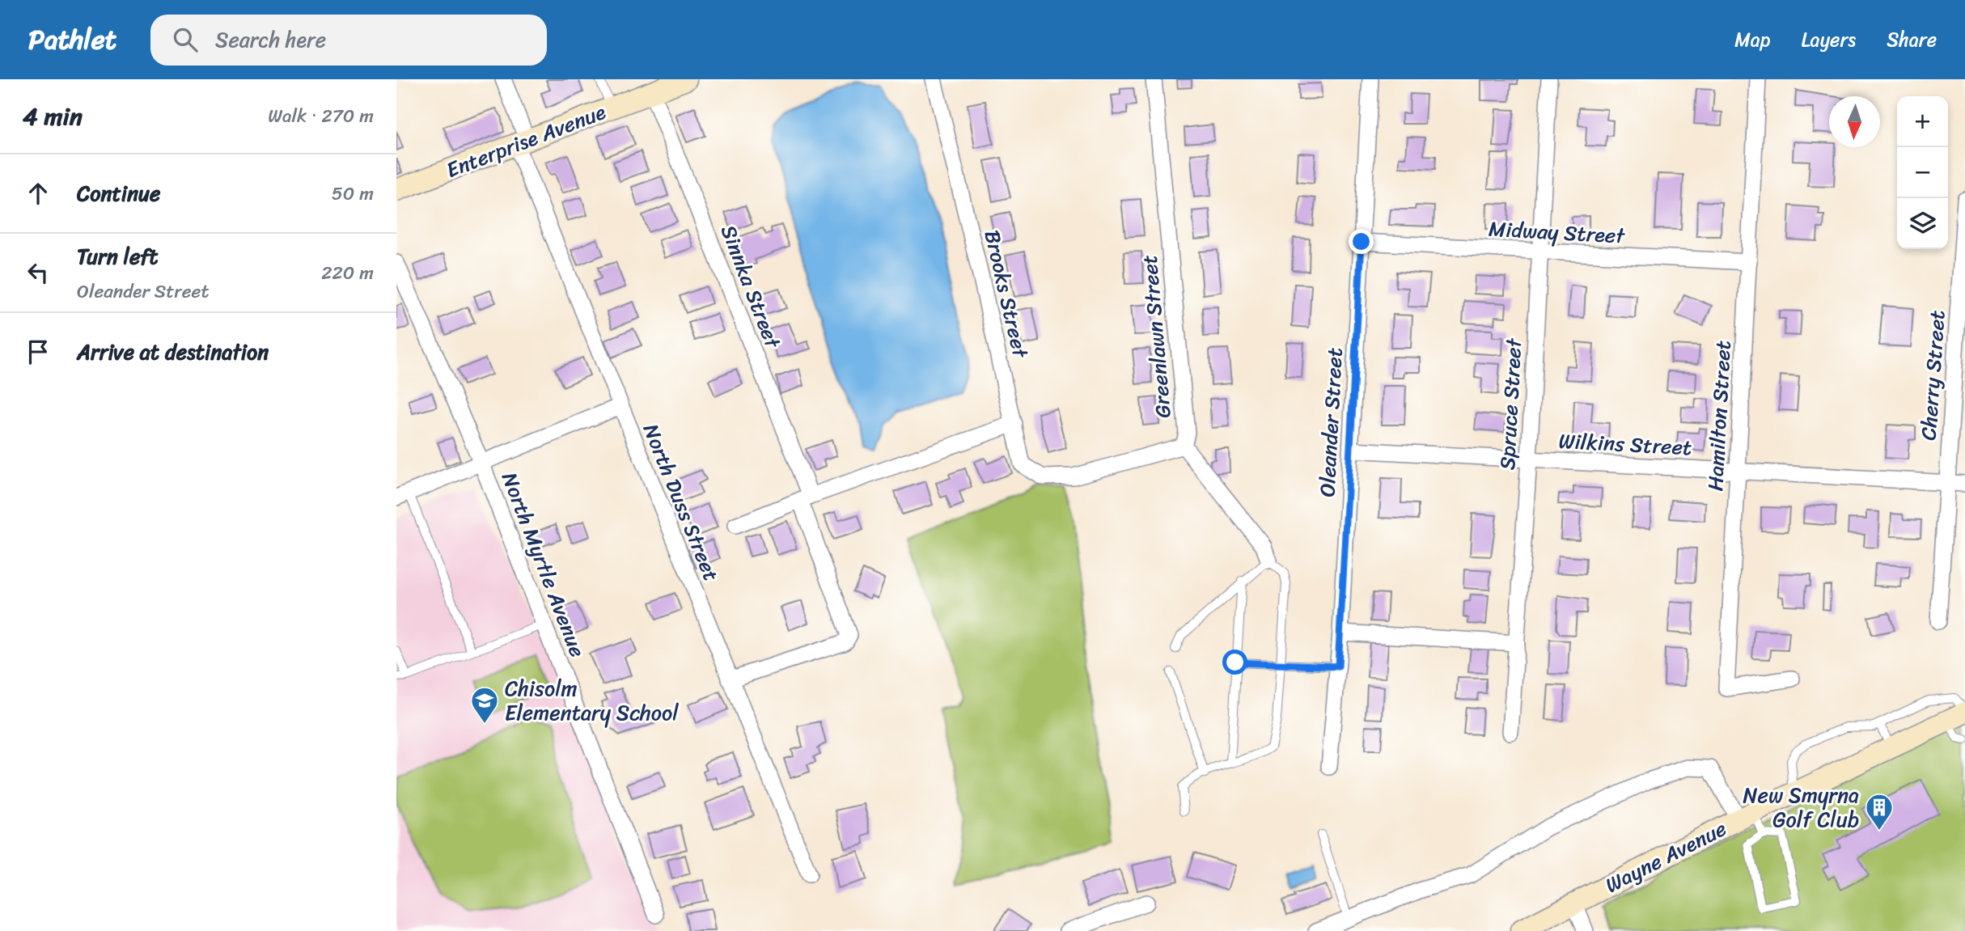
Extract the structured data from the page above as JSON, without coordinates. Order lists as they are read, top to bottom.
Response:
{
  "streets": {
    "street": [
      "Enterprise Avenue",
      "Midway Street",
      "Sinnka Street",
      "Brooks Street",
      "Greenlawn Street",
      "Cherry Street",
      "Spruce Street",
      "Hamilton Street",
      "Oleander Street",
      "Wilkins Street",
      "North Duss Street",
      "North Myrtle Avenue",
      "Wayne Avenue"
    ]
  },
  "crossings": [
    ["Enterprise Avenue", "Sinnka Street"],
    ["Enterprise Avenue", "North Duss Street"],
    ["Midway Street", "Spruce Street"],
    ["Midway Street", "Hamilton Street"],
    ["Midway Street", "Oleander Street"],
    ["Sinnka Street", "North Duss Street"],
    ["Brooks Street", "Greenlawn Street"],
    ["Cherry Street", "Wilkins Street"],
    ["Spruce Street", "Wilkins Street"],
    ["Hamilton Street", "Wilkins Street"],
    ["Oleander Street", "Wilkins Street"]
  ],
  "places": {
    "school or university": ["Chisolm Elementary School"],
    "building": ["New Smyrna Golf Club"]
  },
  "north": "bottom",
  "page": {
    "header": "Pathlet",
    "search": "Search here",
    "nav": ["Map", "Layers", "Share"],
    "heading": ["4 min", "Walk · 270 m"],
    "map_buttons": ["+", "−"],
    "list": [
      ["Continue", "50 m"],
      ["Turn left", "Oleander Street", "220 m"],
      "Arrive at destination"
    ]
  }
}
